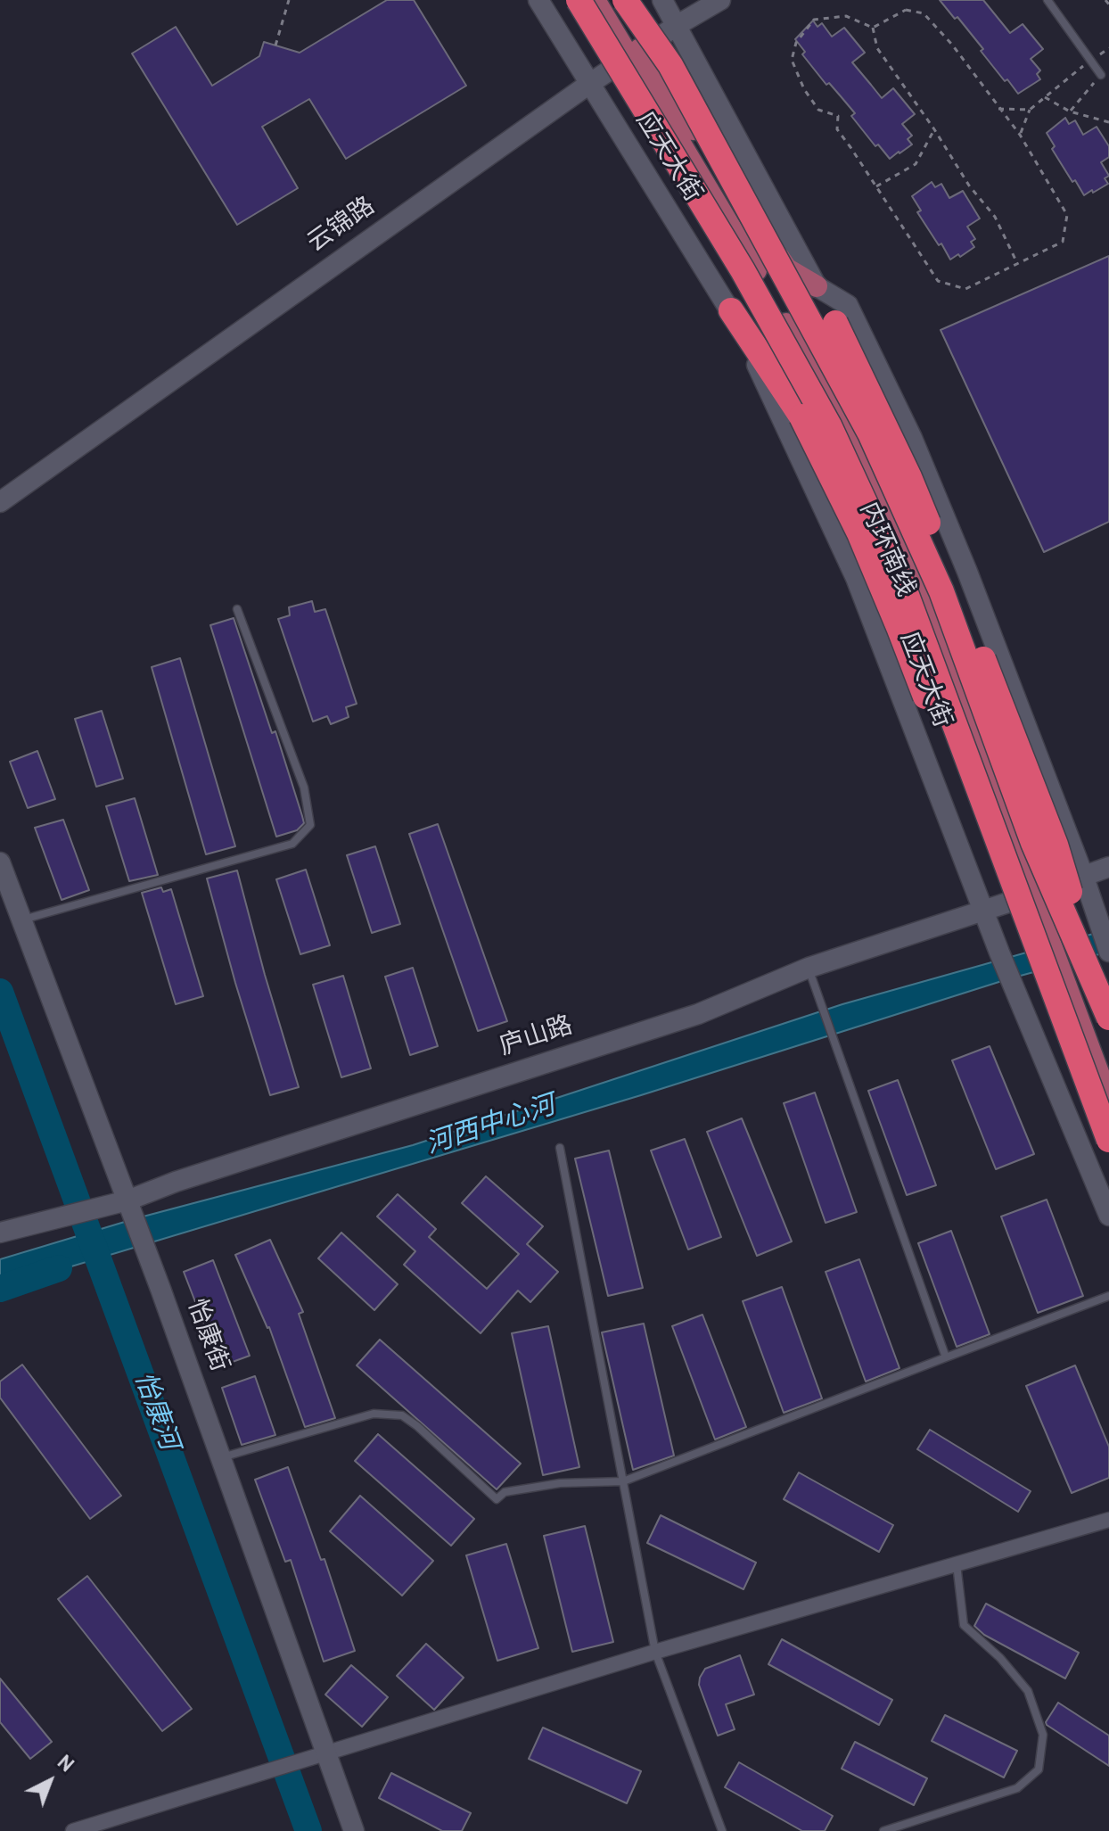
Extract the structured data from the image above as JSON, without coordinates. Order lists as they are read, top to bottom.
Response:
{
  "streets": {
    "highway": ["内环南线"],
    "main road": ["应天大街"],
    "street": ["云锦路", "庐山路", "怡康街"]
  },
  "crossings": [
    ["应天大街", "云锦路"],
    ["应天大街", "庐山路"],
    ["庐山路", "怡康街"]
  ],
  "water": ["河西中心河", "怡康河"],
  "north": "top right"
}
